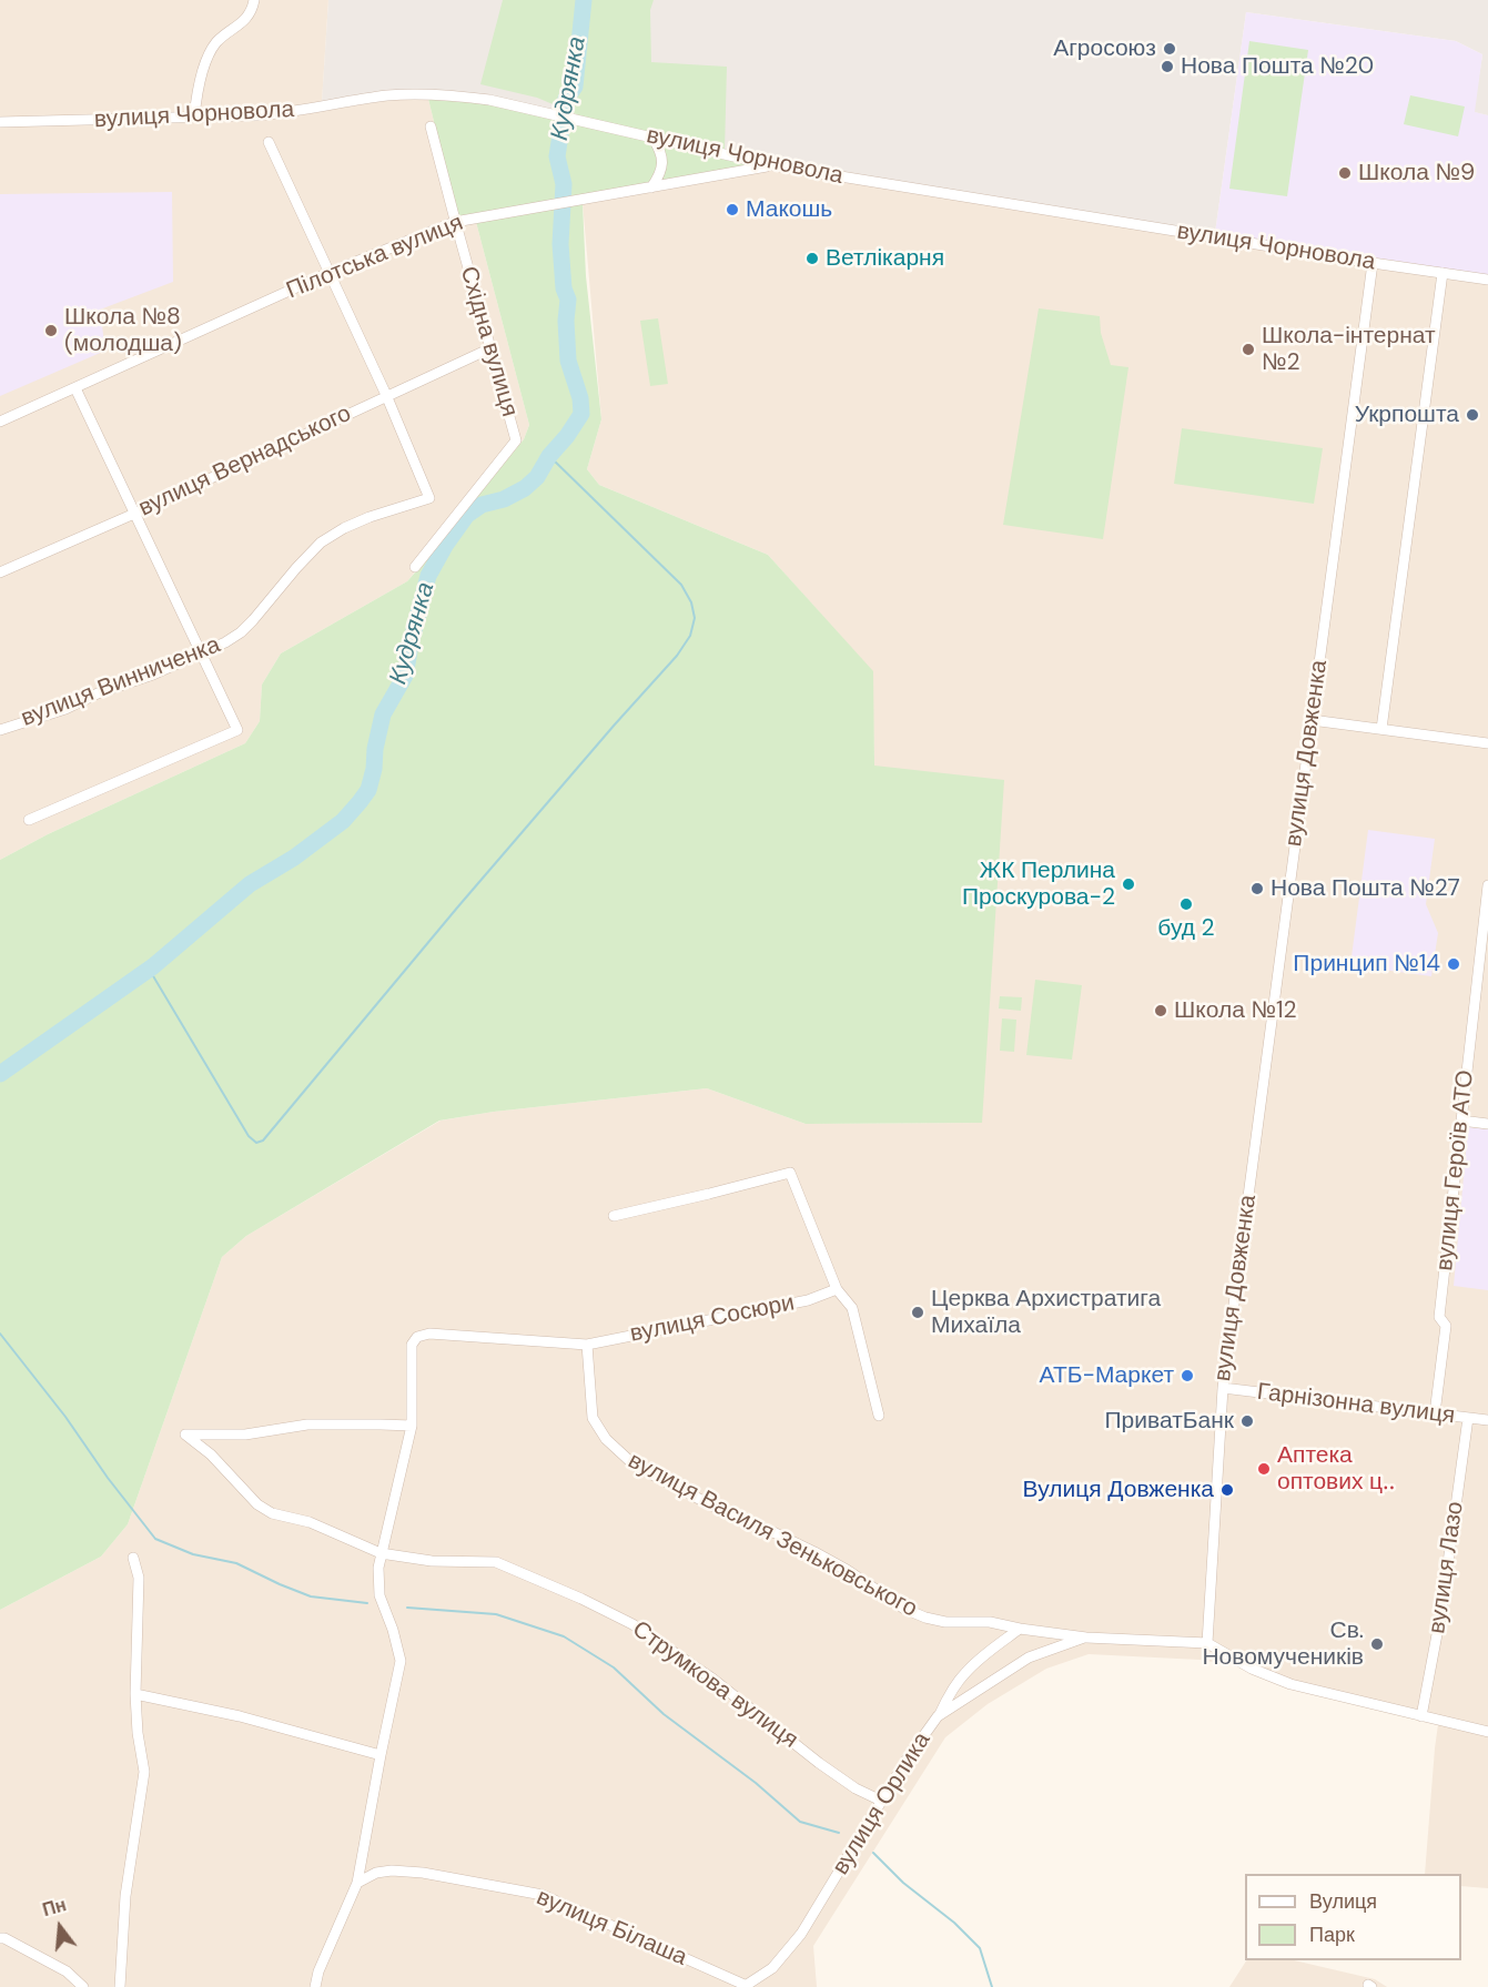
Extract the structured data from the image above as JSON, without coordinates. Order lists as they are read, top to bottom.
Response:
{
  "streets": {
    "street": [
      "вулиця Чорновола",
      "Пілотська вулиця",
      "Східна вулиця",
      "вулиця Вернадського",
      "вулиця Винниченка",
      "вулиця Довженка",
      "вулиця Героїв АТО",
      "вулиця Сосюри",
      "Гарнізонна вулиця",
      "вулиця Василя Зеньковського",
      "вулиця Лазо",
      "Струмкова вулиця",
      "вулиця Орлика",
      "вулиця Білаша"
    ]
  },
  "crossings": [
    ["вулиця Чорновола", "Пілотська вулиця"],
    ["вулиця Чорновола", "вулиця Довженка"],
    ["Пілотська вулиця", "Східна вулиця"],
    ["Східна вулиця", "вулиця Вернадського"],
    ["вулиця Вернадського", "вулиця Винниченка"],
    ["вулиця Довженка", "Гарнізонна вулиця"],
    ["вулиця Довженка", "вулиця Василя Зеньковського"],
    ["вулиця Героїв АТО", "Гарнізонна вулиця"],
    ["вулиця Сосюри", "вулиця Василя Зеньковського"],
    ["Гарнізонна вулиця", "вулиця Лазо"],
    ["вулиця Василя Зеньковського", "вулиця Орлика"],
    ["Струмкова вулиця", "вулиця Орлика"],
    ["вулиця Орлика", "вулиця Білаша"]
  ],
  "water": ["Кудрянка"],
  "places": [
    "Агросоюз",
    "Нова Пошта №20",
    "Школа №9",
    "Макошь",
    "Ветлікарня",
    "Школа №8 (молодша)",
    "Школа-інтернат №2",
    "Укрпошта",
    "ЖК Перлина Проскурова-2",
    "Нова Пошта №27",
    "буд 2",
    "Принцип №14",
    "Школа №12",
    "Церква Архистратига Михаїла",
    "АТБ-Маркет",
    "ПриватБанк",
    "Аптека оптових ц‥",
    "Вулиця Довженка",
    "Св. Новомучеників"
  ],
  "legend": ["Вулиця", "Парк"],
  "north": "top"
}
